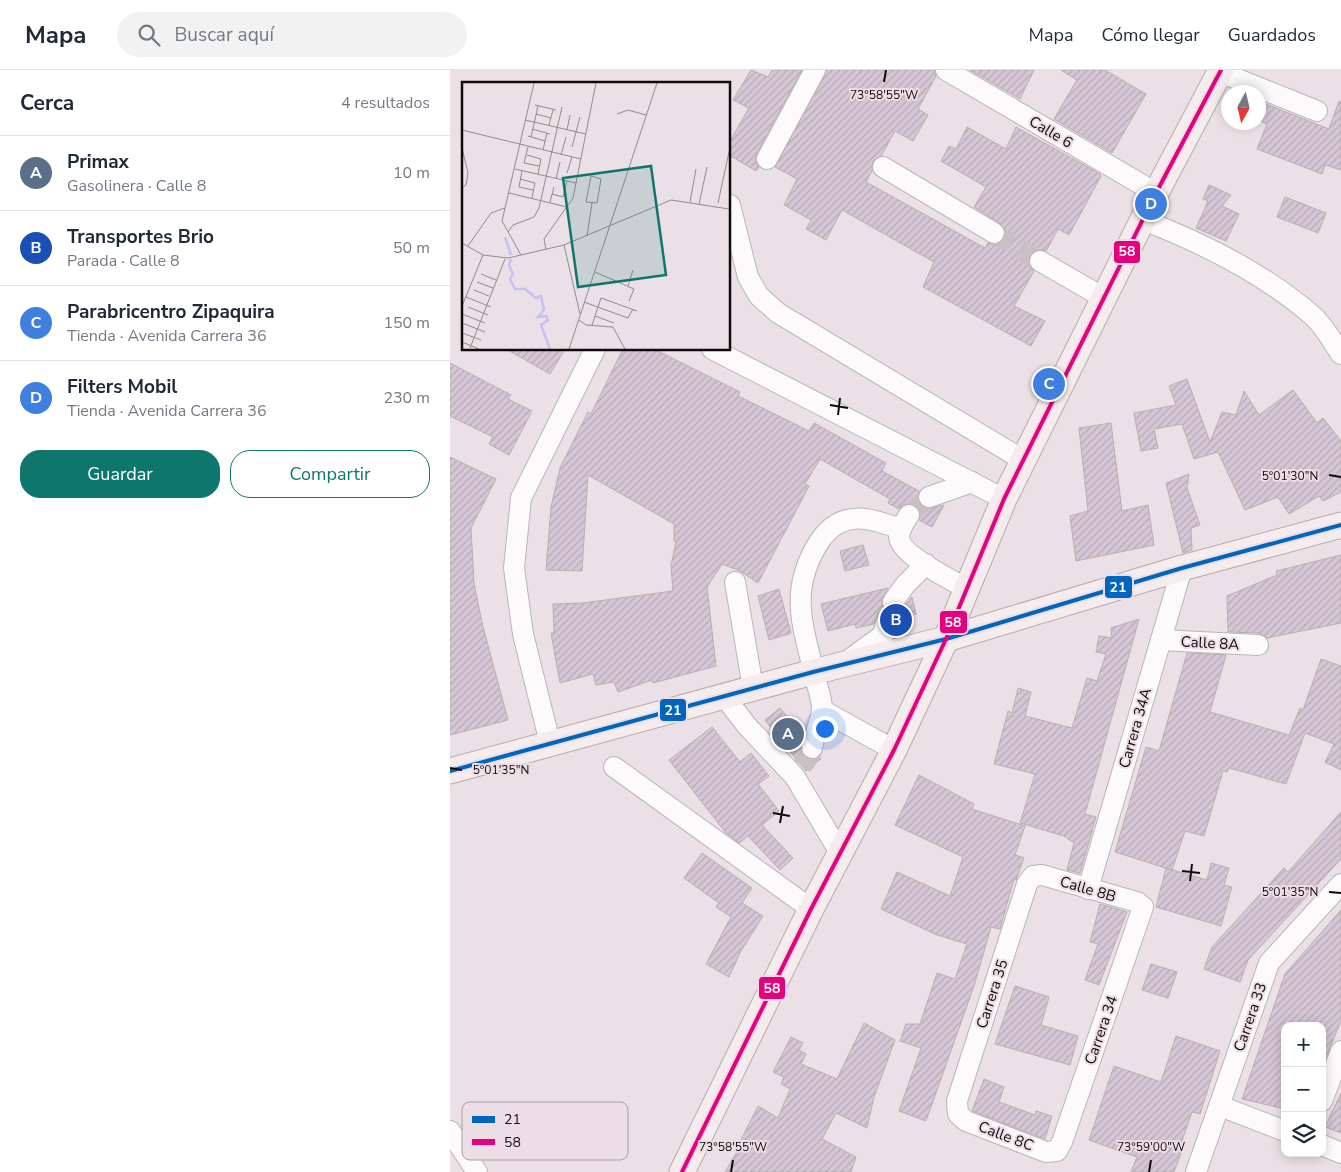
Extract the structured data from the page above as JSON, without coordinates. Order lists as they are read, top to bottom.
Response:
{
  "streets": {
    "street": [
      "Calle 6",
      "Calle 8A",
      "Carrera 34A",
      "Calle 8B",
      "Carrera 35",
      "Carrera 33",
      "Carrera 34",
      "Calle 8C"
    ]
  },
  "crossings": [
    ["Calle 8A", "Carrera 34A"],
    ["Carrera 34A", "Calle 8B"],
    ["Calle 8B", "Carrera 35"],
    ["Calle 8B", "Carrera 34"],
    ["Carrera 35", "Calle 8C"],
    ["Carrera 34", "Calle 8C"]
  ],
  "lines": ["transit line 58", "transit line 21"],
  "legend": ["21", "58"],
  "north": "bottom",
  "page": {
    "header": "Mapa",
    "search": "Buscar aquí",
    "nav": ["Mapa", "Cómo llegar", "Guardados"],
    "heading": ["Cerca", "4 resultados"],
    "list": [
      {
        "mark": "A",
        "name": "Primax",
        "note": "Gasolinera · Calle 8",
        "value": "10 m"
      },
      {
        "mark": "B",
        "name": "Transportes Brio",
        "note": "Parada · Calle 8",
        "value": "50 m"
      },
      {
        "mark": "C",
        "name": "Parabricentro Zipaquira",
        "note": "Tienda · Avenida Carrera 36",
        "value": "150 m"
      },
      {
        "mark": "D",
        "name": "Filters Mobil",
        "note": "Tienda · Avenida Carrera 36",
        "value": "230 m"
      }
    ],
    "pins": [
      "D",
      "C",
      "B",
      "A"
    ],
    "buttons": ["Guardar", "Compartir"],
    "map_buttons": ["+", "−"]
  },
  "coordinates": [
    "73°58'55\"W",
    "5°01'30\"N",
    "5°01'35\"N",
    "73°59'00\"W"
  ]
}
